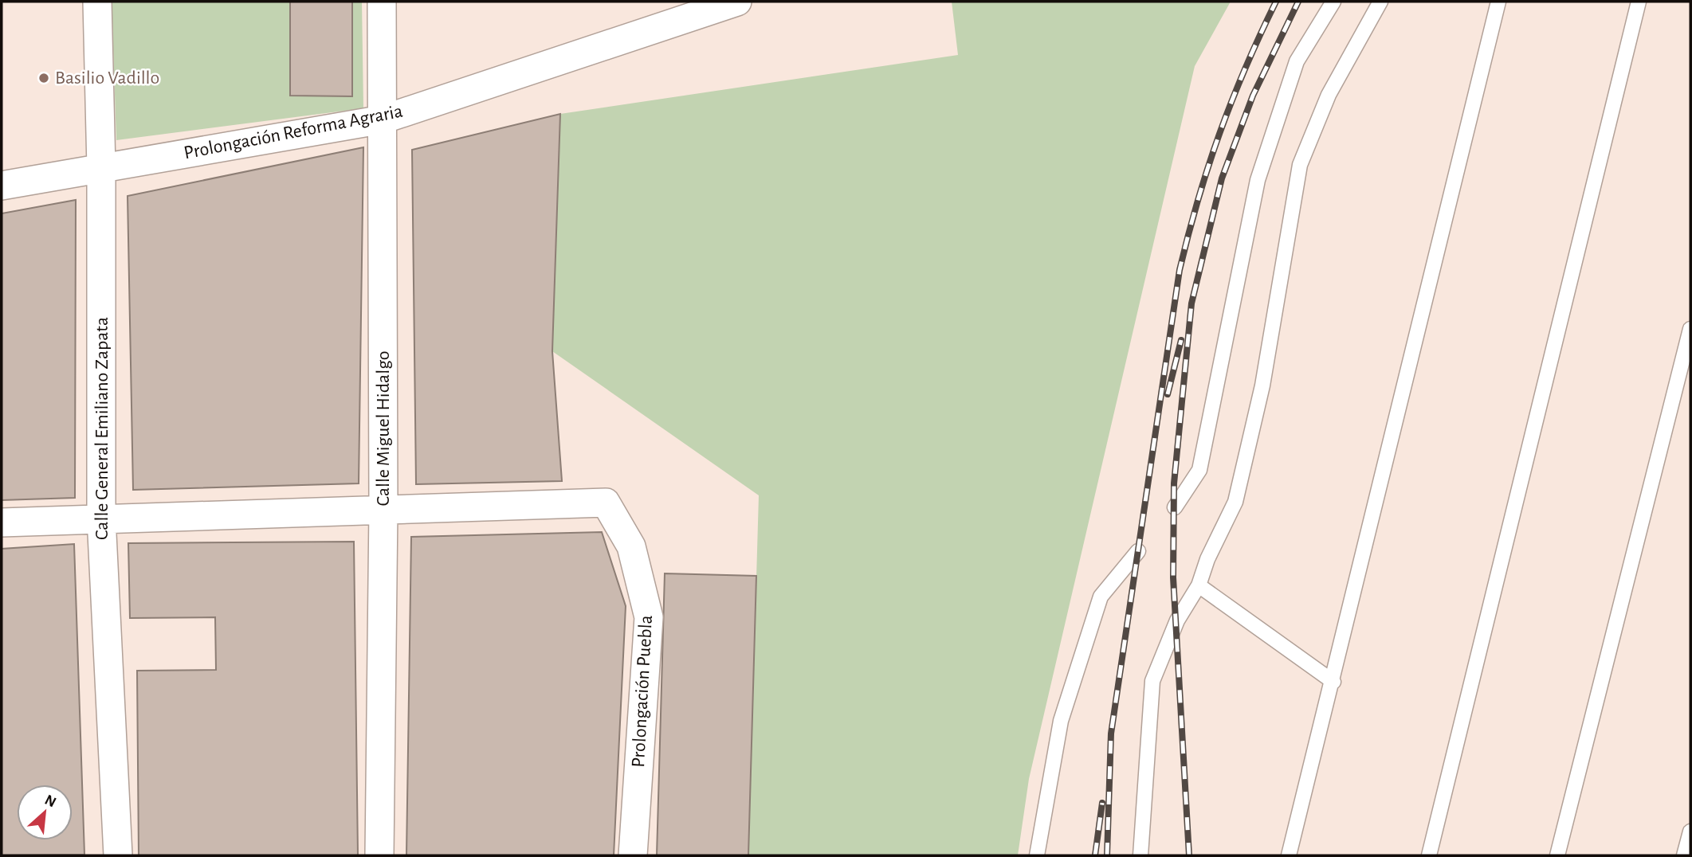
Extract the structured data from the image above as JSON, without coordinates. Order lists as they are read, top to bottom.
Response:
{
  "streets": {
    "street": [
      "Prolongación Reforma Agraria",
      "Calle General Emiliano Zapata",
      "Calle Miguel Hidalgo",
      "Prolongación Puebla"
    ]
  },
  "crossings": [
    ["Prolongación Reforma Agraria", "Calle General Emiliano Zapata"],
    ["Prolongación Reforma Agraria", "Calle Miguel Hidalgo"],
    ["Calle Miguel Hidalgo", "Prolongación Puebla"]
  ],
  "places": ["Basilio Vadillo"],
  "north": "top right"
}
